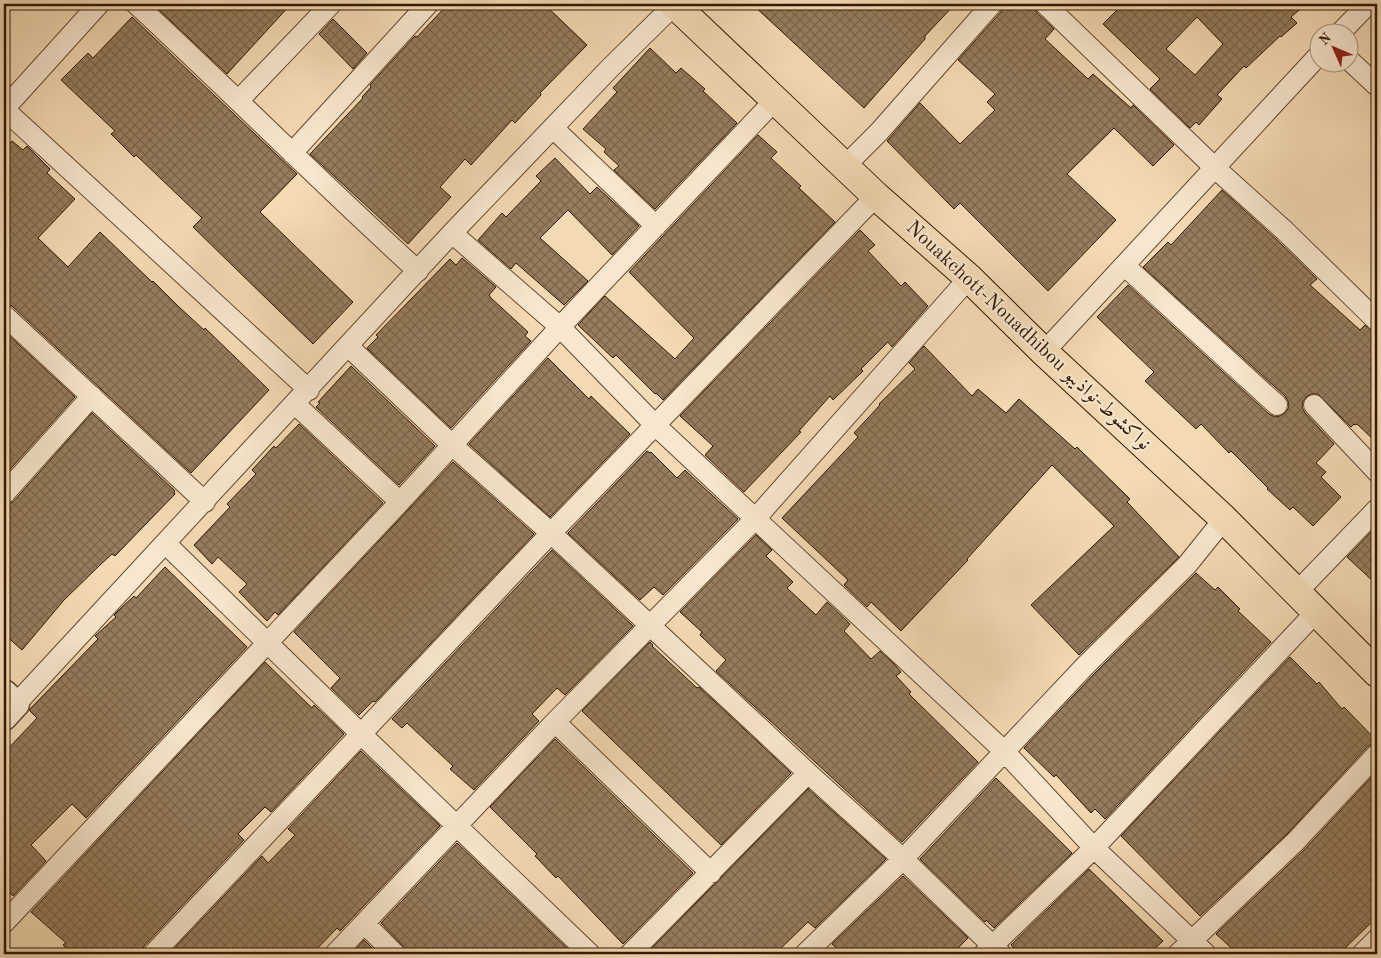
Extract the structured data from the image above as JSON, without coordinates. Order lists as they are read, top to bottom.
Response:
{
  "streets": {
    "highway": ["Nouakchott-Nouadhibou نواكشوط-نواذيبو"]
  },
  "north": "top left"
}
